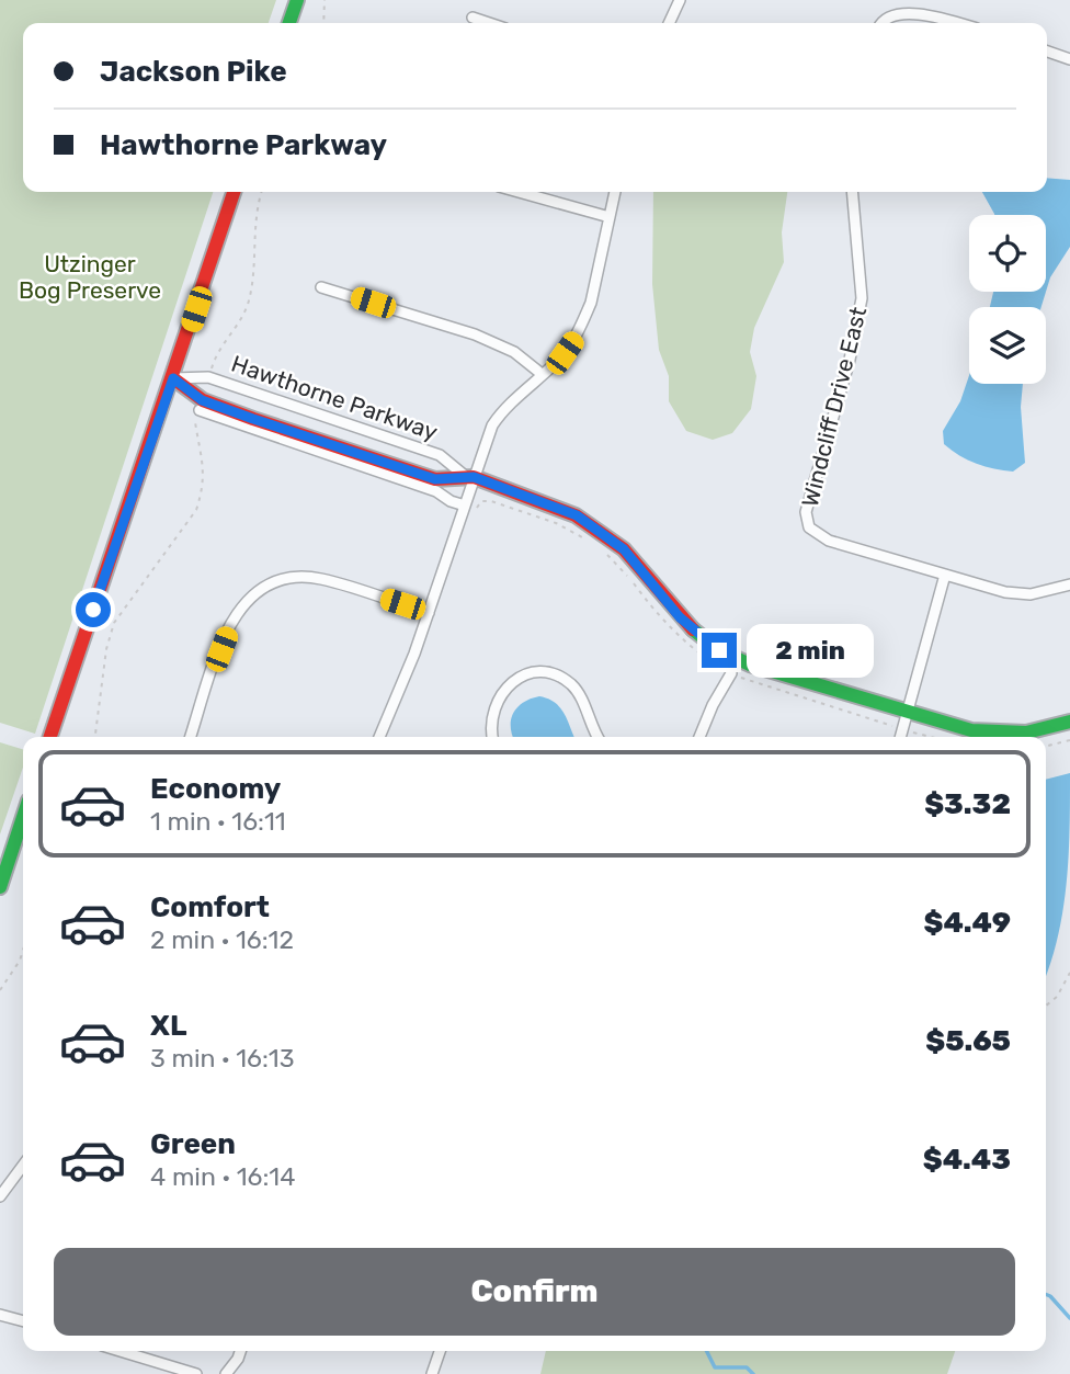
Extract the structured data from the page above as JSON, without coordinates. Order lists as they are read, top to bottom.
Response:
{
  "streets": {
    "street": ["Hawthorne Parkway", "Windcliff Drive East"]
  },
  "parks": ["Utzinger Bog Preserve"],
  "page": {
    "banner": ["Jackson Pike", "Hawthorne Parkway"],
    "bubble": "2 min",
    "list": [
      {
        "name": "Economy",
        "note": "1 min · 16:11",
        "value": "$3.32"
      },
      {
        "name": "Comfort",
        "note": "2 min · 16:12",
        "value": "$4.49"
      },
      {
        "name": "XL",
        "note": "3 min · 16:13",
        "value": "$5.65"
      },
      {
        "name": "Green",
        "note": "4 min · 16:14",
        "value": "$4.43"
      }
    ],
    "buttons": "Confirm"
  }
}
